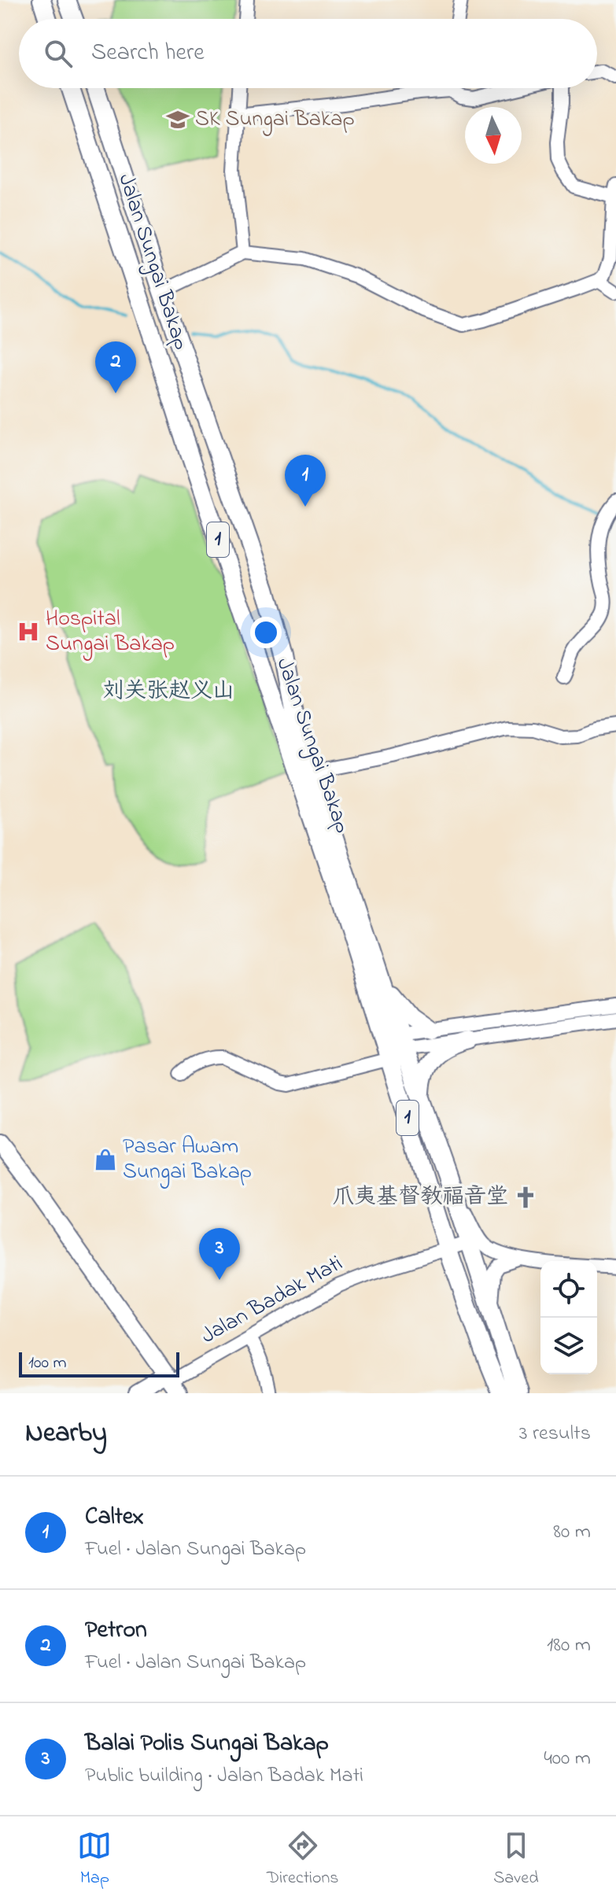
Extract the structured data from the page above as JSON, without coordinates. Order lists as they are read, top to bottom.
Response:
{
  "streets": {
    "highway": ["Jalan Sungai Bakap", "1"],
    "main road": ["Jalan Badak Mati"]
  },
  "crossings": [
    ["Jalan Sungai Bakap", "Jalan Badak Mati"]
  ],
  "parks": ["刘关张赵义山"],
  "places": {
    "school or university": ["SK Sungai Bakap"],
    "hospital": ["Hospital Sungai Bakap"],
    "shop": ["Pasar Awam Sungai Bakap"],
    "church": ["爪夷基督教福音堂"]
  },
  "scale_bar": "100 m",
  "north": "bottom",
  "page": {
    "search": "Search here",
    "pins": ["2", "1", "3"],
    "scale": "100 m",
    "heading": ["Nearby", "3 results"],
    "list": [
      {
        "mark": "1",
        "name": "Caltex",
        "note": "Fuel · Jalan Sungai Bakap",
        "value": "80 m"
      },
      {
        "mark": "2",
        "name": "Petron",
        "note": "Fuel · Jalan Sungai Bakap",
        "value": "180 m"
      },
      {
        "mark": "3",
        "name": "Balai Polis Sungai Bakap",
        "note": "Public building · Jalan Badak Mati",
        "value": "400 m"
      }
    ],
    "nav": ["Map", "Directions", "Saved"]
  }
}
